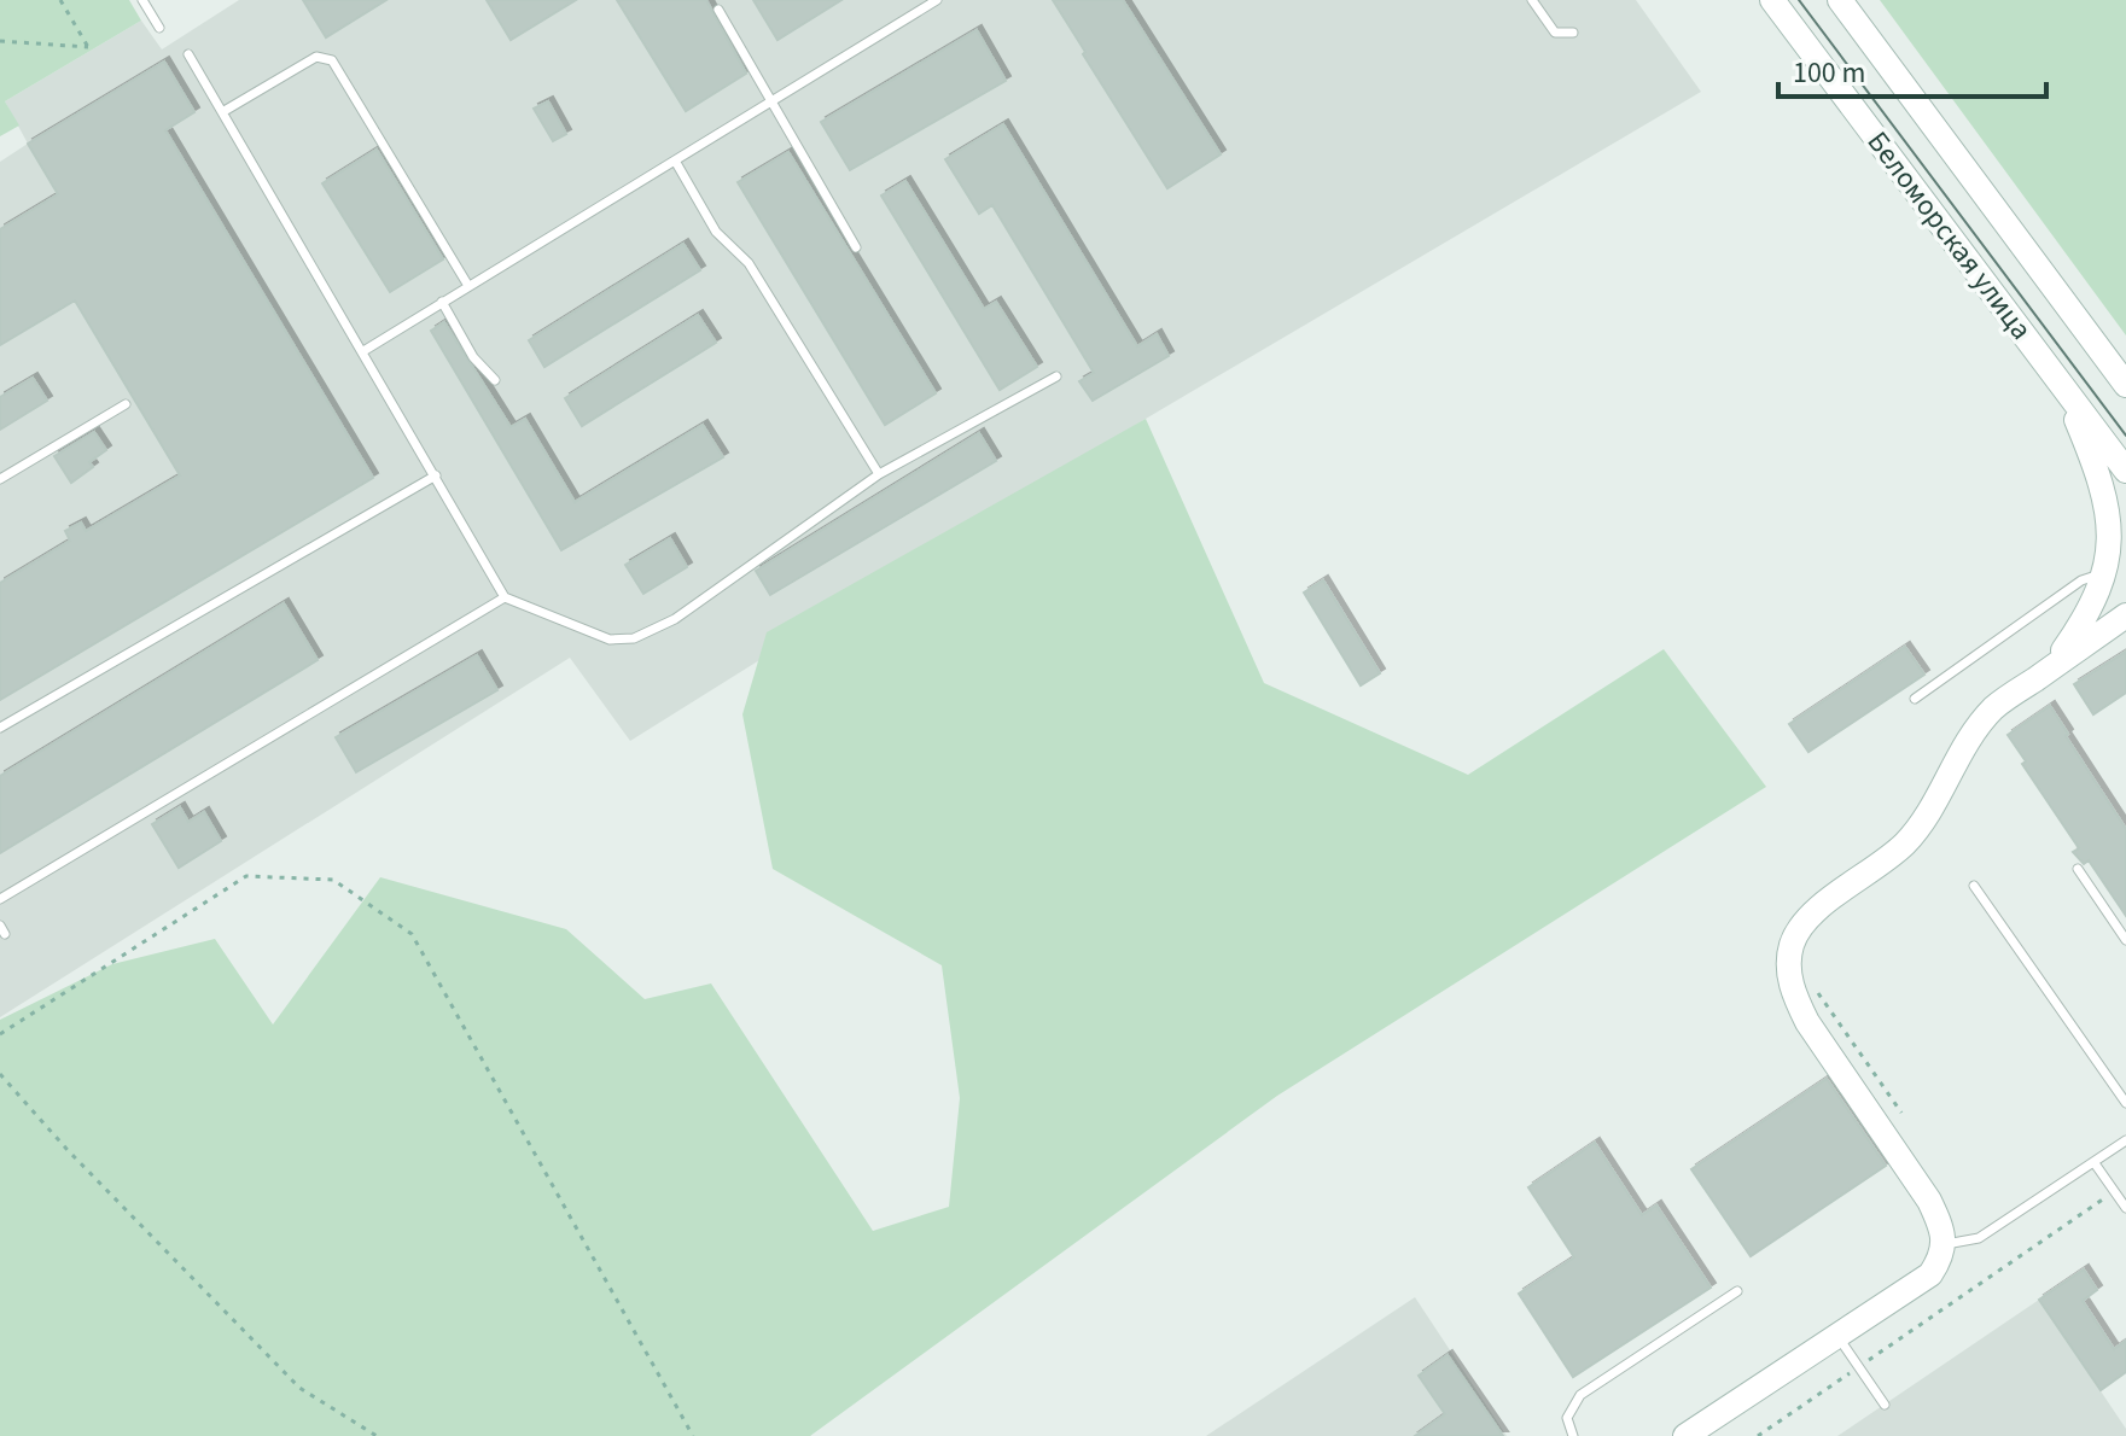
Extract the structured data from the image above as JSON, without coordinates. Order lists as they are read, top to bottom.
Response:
{
  "streets": {
    "main road": ["Беломорская улица"]
  },
  "scale_bar": "100 m"
}
